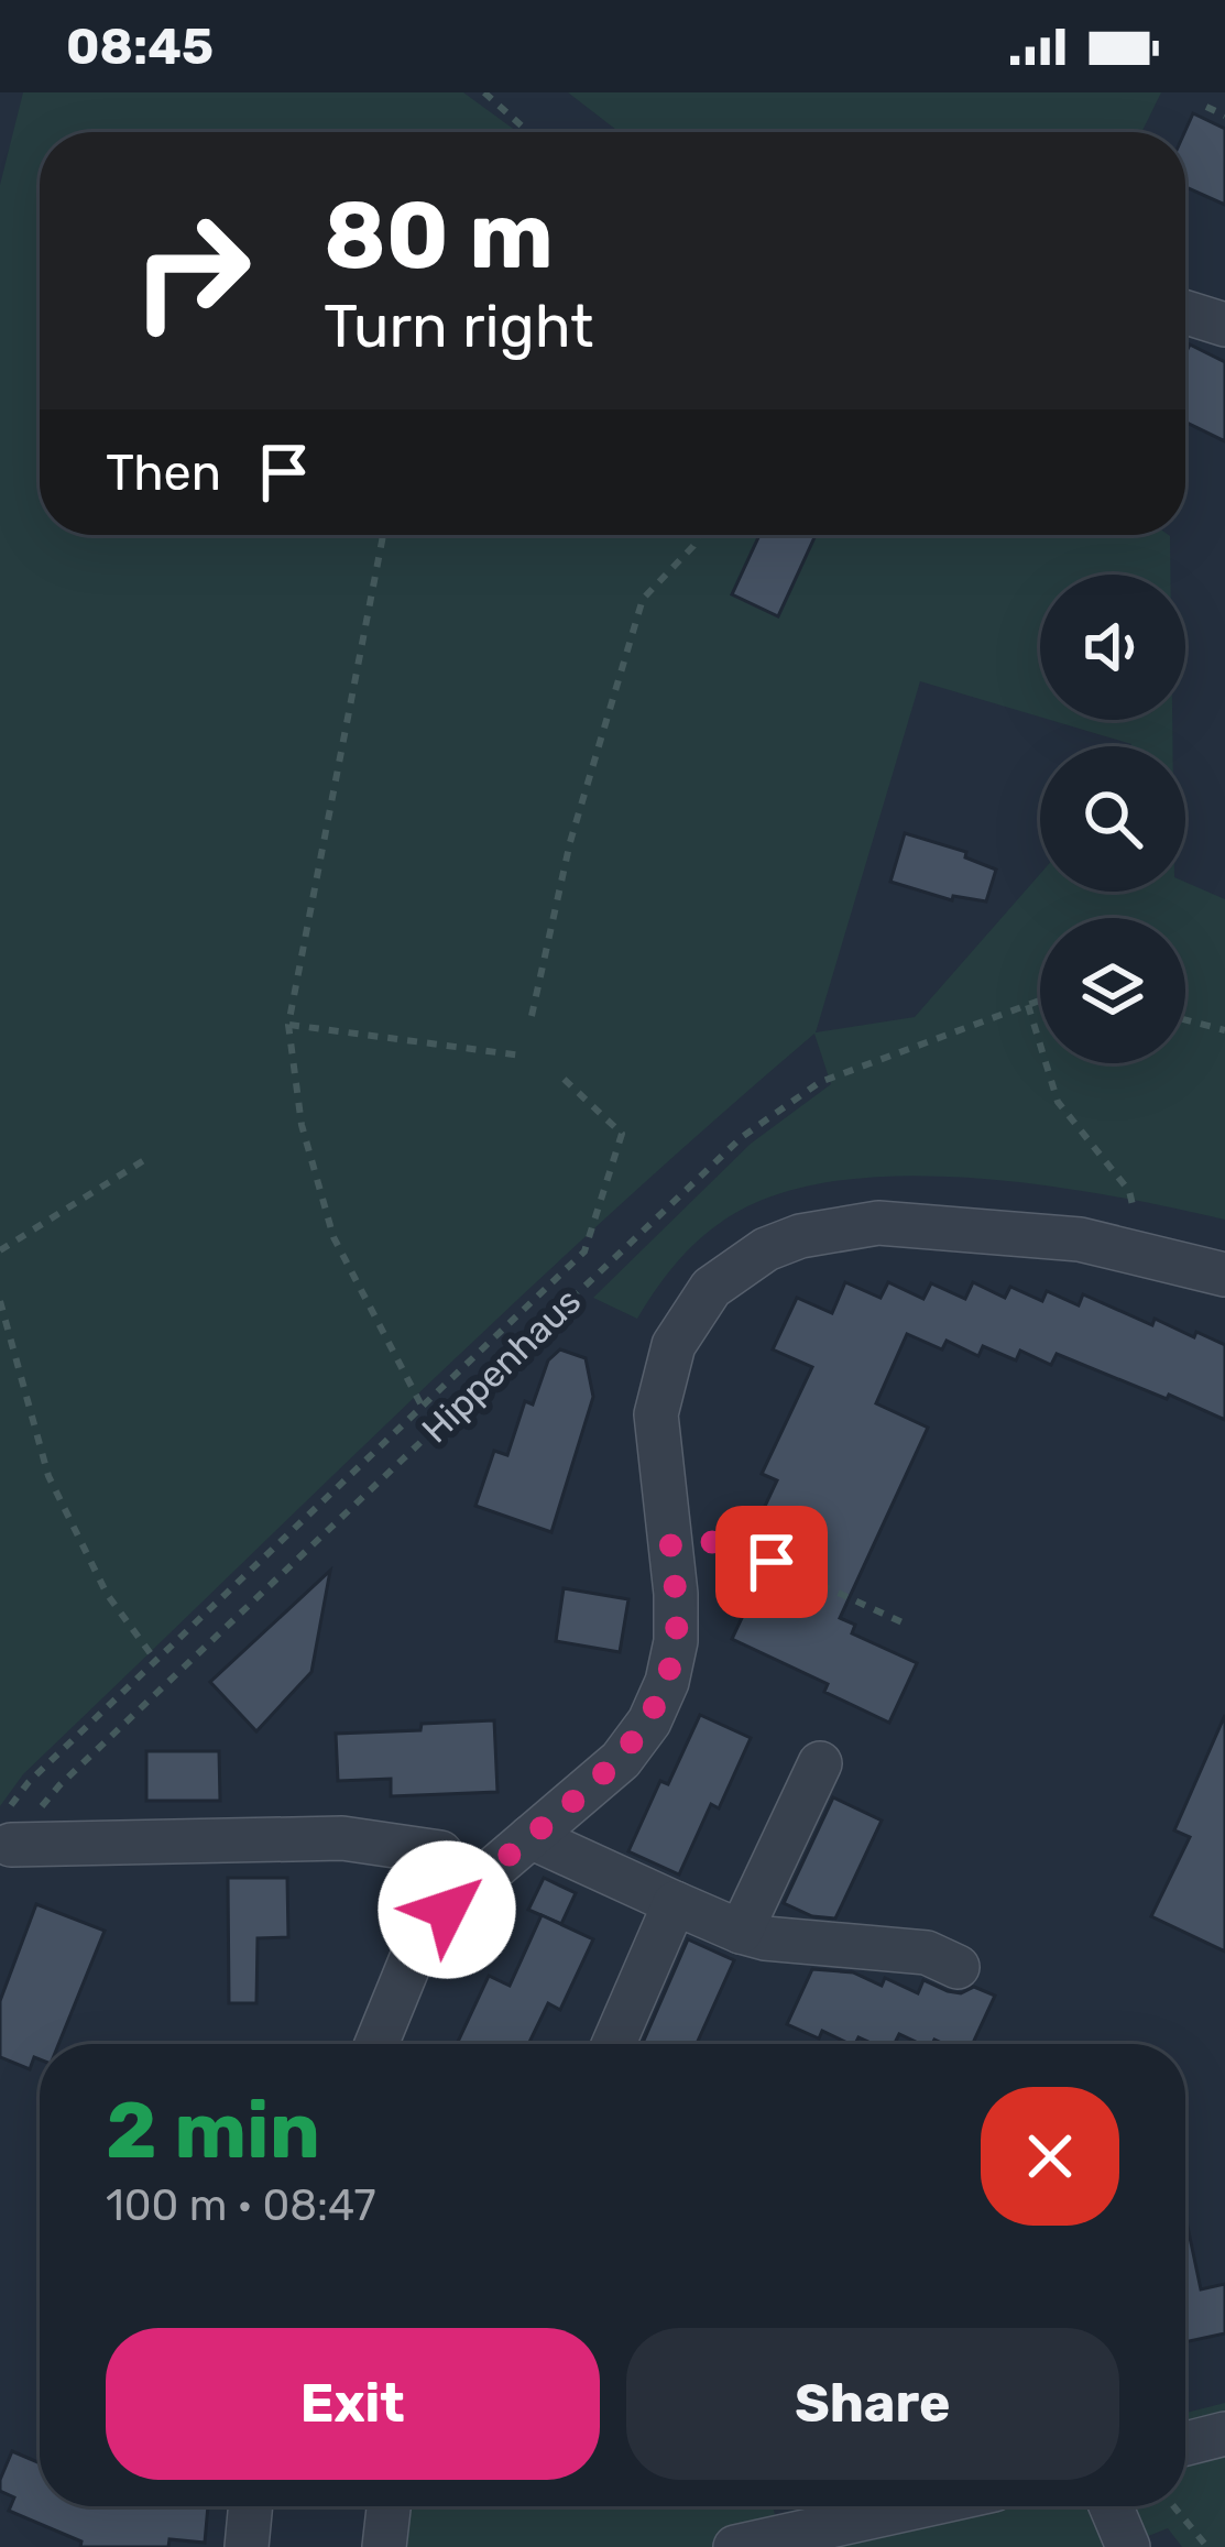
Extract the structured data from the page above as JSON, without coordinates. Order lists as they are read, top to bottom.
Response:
{
  "streets": {
    "path": ["Hippenhaus"]
  },
  "page": {
    "status": "08:45",
    "turn": ["80 m", "Turn right"],
    "then": "Then",
    "heading": ["2 min", "100 m · 08:47"],
    "buttons": ["Exit", "Share"]
  }
}
